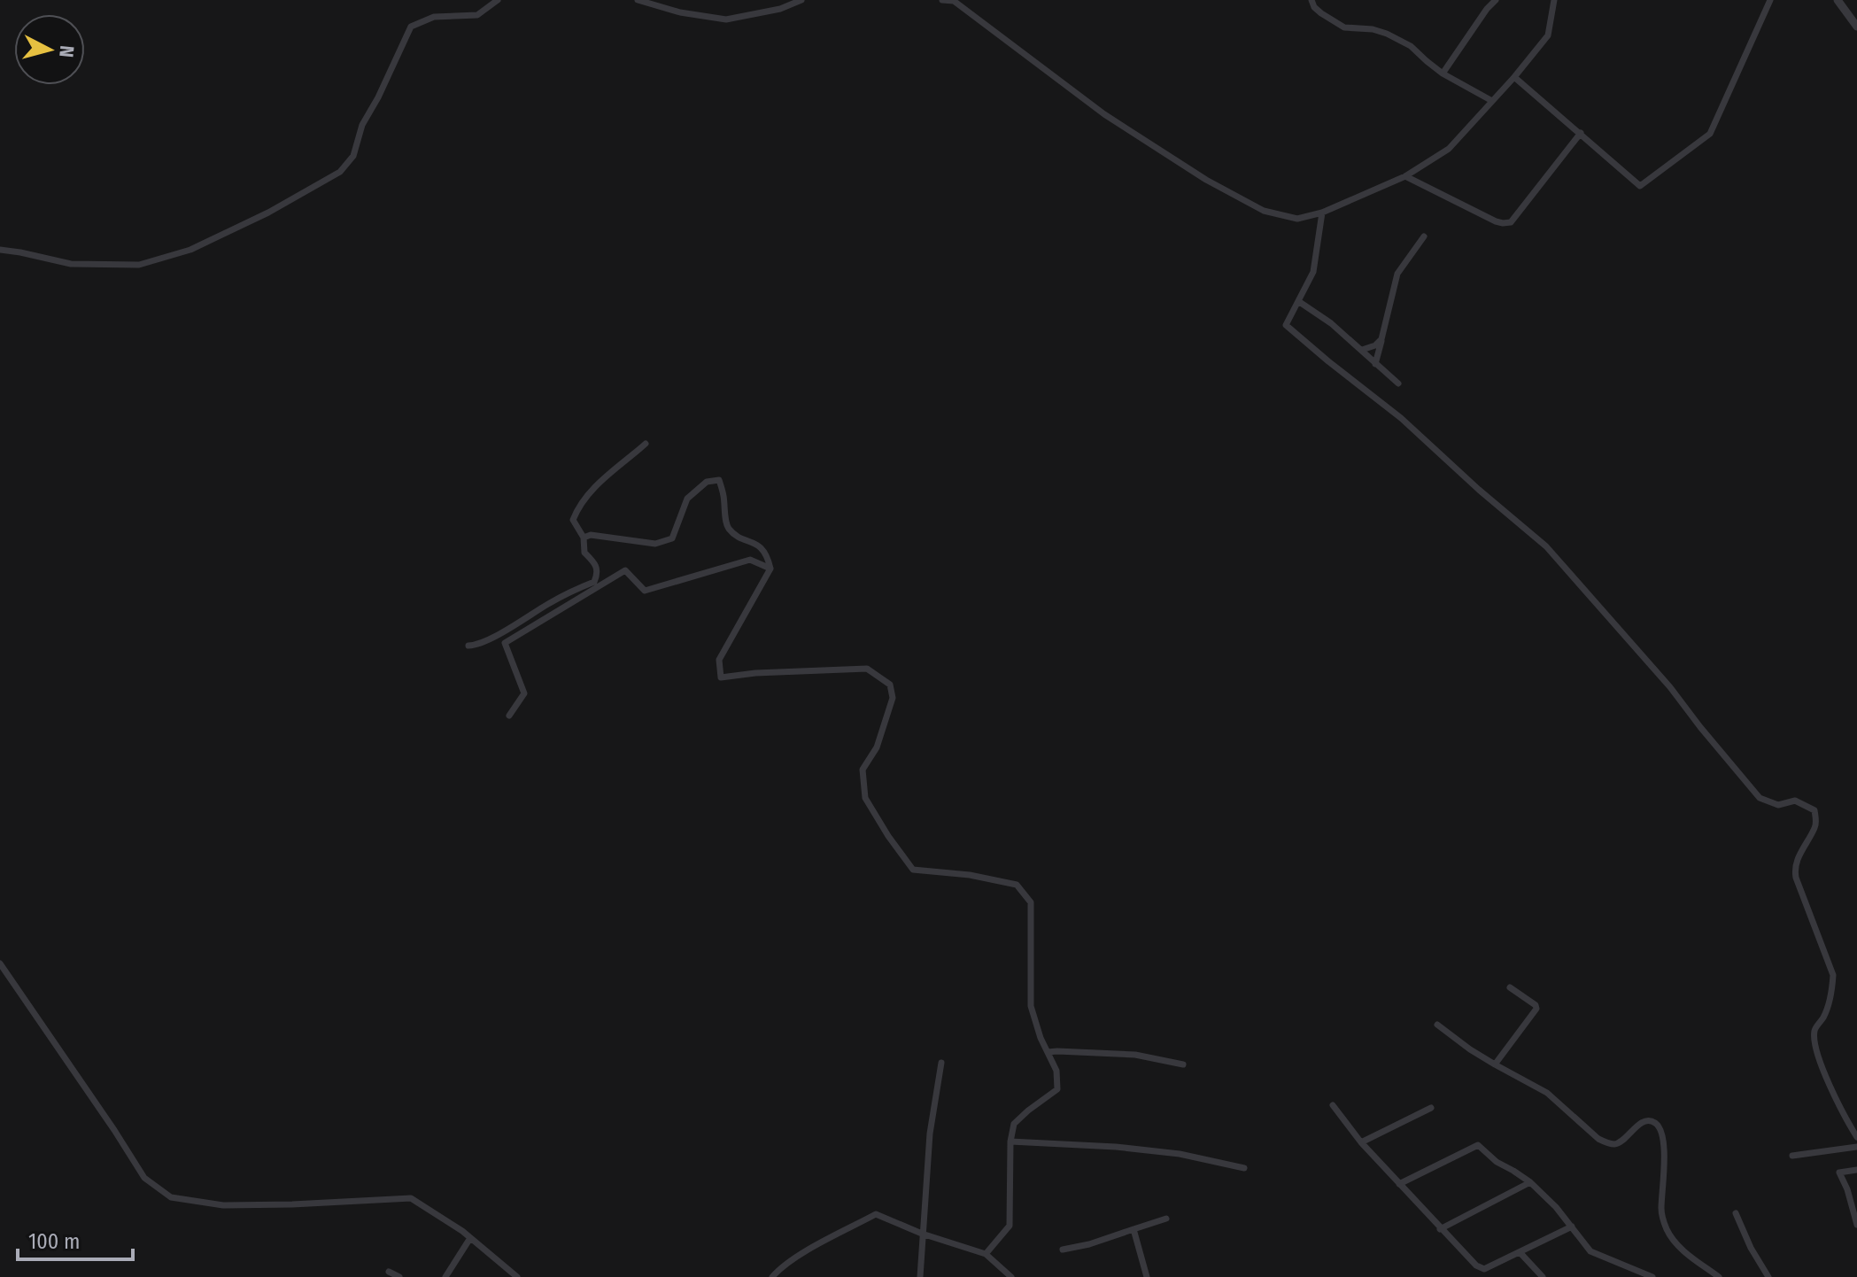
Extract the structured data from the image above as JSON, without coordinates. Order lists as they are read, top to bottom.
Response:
{
  "scale_bar": "100 m",
  "north": "right"
}
